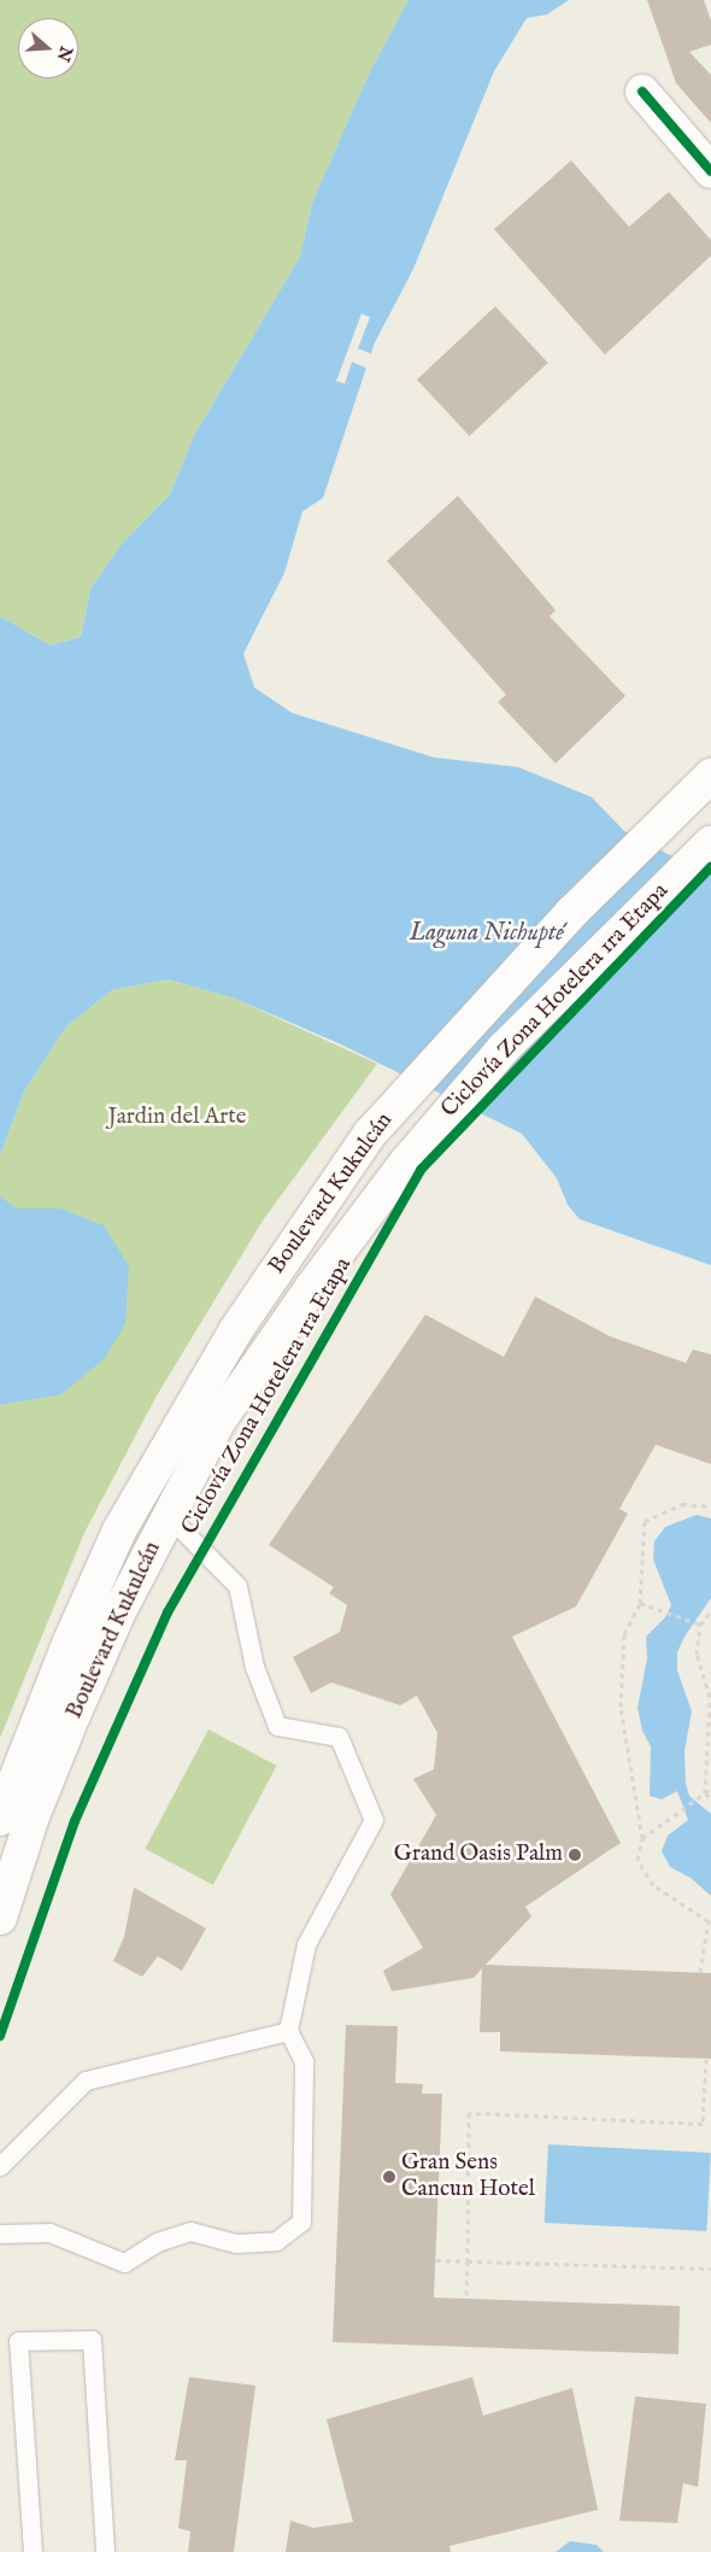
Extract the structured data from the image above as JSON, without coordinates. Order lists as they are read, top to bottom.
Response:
{
  "streets": {
    "main road": ["Boulevard Kukulcán"],
    "cycle path": ["Ciclovía Zona Hotelera 1ra Etapa"]
  },
  "water": ["Laguna Nichupté"],
  "parks": ["Jardin del Arte"],
  "places": ["Grand Oasis Palm", "Gran Sens Cancun Hotel"],
  "north": "right"
}
